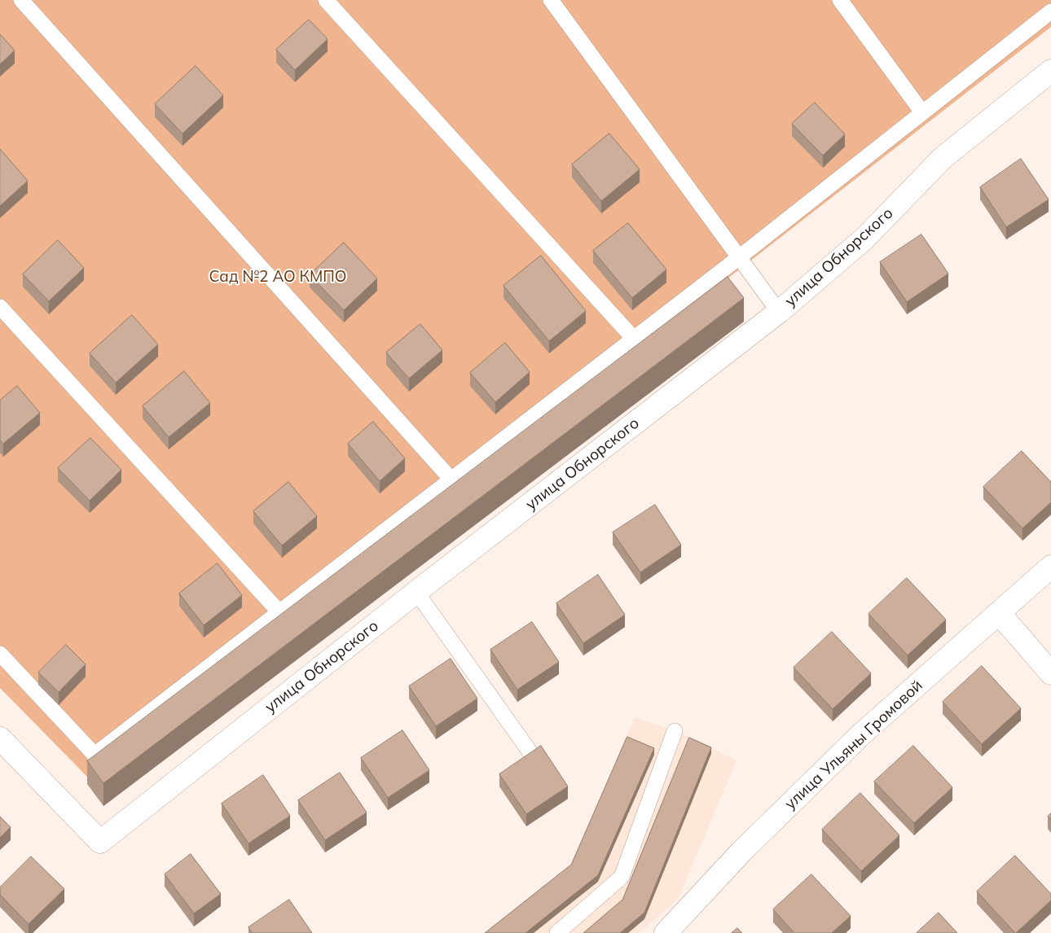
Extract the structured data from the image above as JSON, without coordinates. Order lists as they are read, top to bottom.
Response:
{
  "streets": {
    "street": ["улица Обнорского", "улица Ульяны Громовой"]
  },
  "parks": ["Сад №2 АО КМПО"]
}
